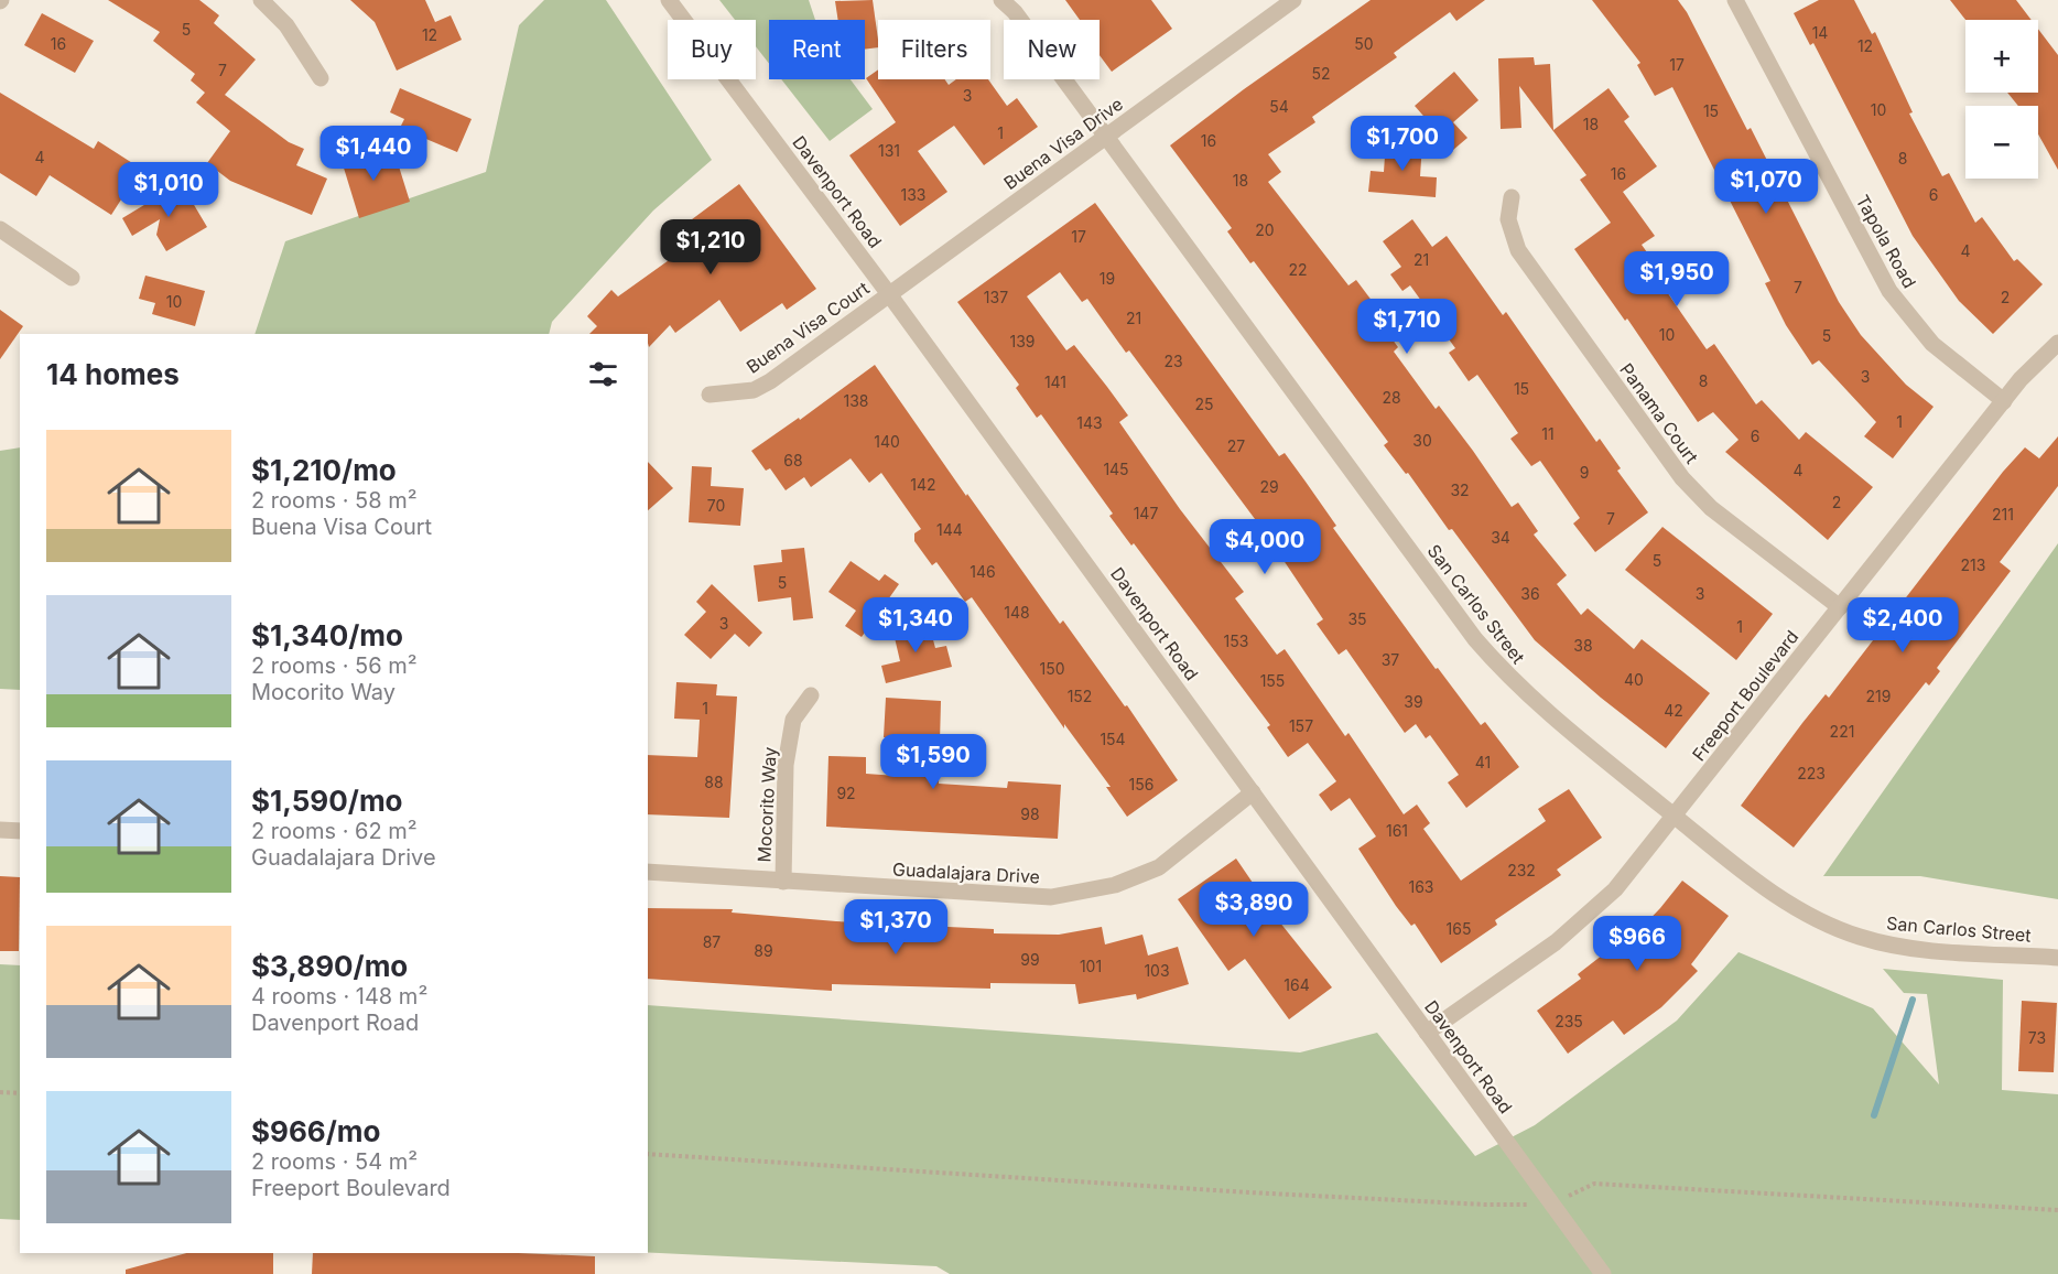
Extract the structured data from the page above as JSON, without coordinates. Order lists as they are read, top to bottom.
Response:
{
  "streets": {
    "street": [
      "Buena Visa Drive",
      "Davenport Road",
      "Tapola Road",
      "Buena Visa Court",
      "Panama Court",
      "San Carlos Street",
      "Freeport Boulevard",
      "Mocorito Way",
      "Guadalajara Drive"
    ]
  },
  "crossings": [
    ["Buena Visa Drive", "Davenport Road"],
    ["Buena Visa Drive", "Buena Visa Court"],
    ["Buena Visa Drive", "San Carlos Street"],
    ["Davenport Road", "Buena Visa Court"],
    ["Davenport Road", "Freeport Boulevard"],
    ["Davenport Road", "Guadalajara Drive"],
    ["Tapola Road", "Freeport Boulevard"],
    ["Panama Court", "Freeport Boulevard"],
    ["San Carlos Street", "Freeport Boulevard"],
    ["Mocorito Way", "Guadalajara Drive"]
  ],
  "house_numbers": [
    "5",
    "14",
    "12",
    "16",
    "50",
    "12",
    "17",
    "7",
    "52",
    "3",
    "54",
    "10",
    "15",
    "18",
    "1",
    "16",
    "131",
    "4",
    "8",
    "16",
    "18",
    "133",
    "6",
    "20",
    "17",
    "4",
    "21",
    "22",
    "19",
    "7",
    "137",
    "2",
    "10",
    "21",
    "10",
    "5",
    "139",
    "23",
    "3",
    "8",
    "141",
    "15",
    "28",
    "138",
    "25",
    "1",
    "143",
    "11",
    "6",
    "30",
    "140",
    "27",
    "68",
    "145",
    "4",
    "9",
    "142",
    "29",
    "32",
    "2",
    "70",
    "147",
    "211",
    "7",
    "144",
    "34",
    "5",
    "213",
    "146",
    "5",
    "36",
    "3",
    "148",
    "35",
    "3",
    "1",
    "153",
    "38",
    "37",
    "150",
    "40",
    "155",
    "152",
    "219",
    "39",
    "1",
    "42",
    "157",
    "221",
    "154",
    "41",
    "223",
    "88",
    "156",
    "92",
    "98",
    "161",
    "232",
    "163",
    "165",
    "87",
    "89",
    "99",
    "101",
    "103",
    "164",
    "235",
    "73"
  ],
  "page": {
    "map_buttons": ["+", "−"],
    "chip": [
      "Buy",
      "Rent",
      "Filters",
      "New"
    ],
    "price": [
      "$1,700",
      "$1,440",
      "$1,070",
      "$1,010",
      "$1,210",
      "$1,950",
      "$1,710",
      "$4,000",
      "$1,340",
      "$2,400",
      "$1,590",
      "$3,890",
      "$1,370",
      "$966"
    ],
    "heading": "14 homes",
    "list": [
      {
        "name": "$1,210/mo",
        "note": "2 rooms · 58 m² · Buena Visa Court"
      },
      {
        "name": "$1,340/mo",
        "note": "2 rooms · 56 m² · Mocorito Way"
      },
      {
        "name": "$1,590/mo",
        "note": "2 rooms · 62 m² · Guadalajara Drive"
      },
      {
        "name": "$3,890/mo",
        "note": "4 rooms · 148 m² · Davenport Road"
      },
      {
        "name": "$966/mo",
        "note": "2 rooms · 54 m² · Freeport Boulevard"
      }
    ]
  }
}
